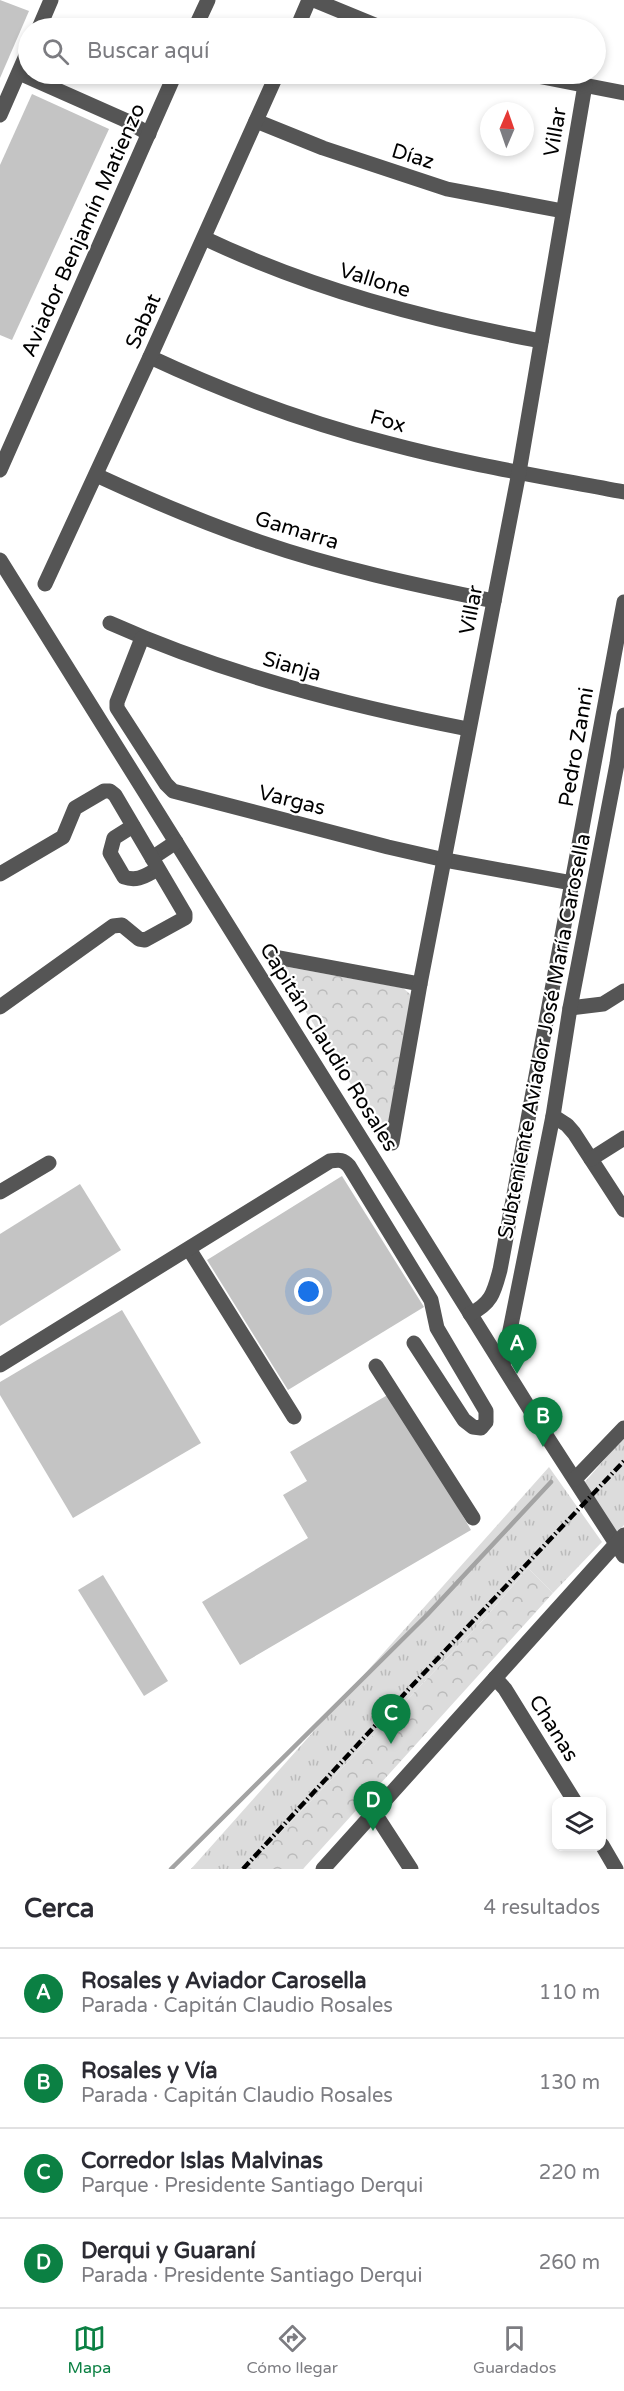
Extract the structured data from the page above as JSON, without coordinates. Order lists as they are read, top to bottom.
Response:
{
  "streets": {
    "street": [
      "Villar",
      "Díaz",
      "Aviador Benjamín Matienzo",
      "Vallone",
      "Sabat",
      "Fox",
      "Gamarra",
      "Sianja",
      "Pedro Zanni",
      "Vargas",
      "Subteniente Aviador José María Carosella",
      "Capitán Claudio Rosales",
      "Chanas"
    ]
  },
  "crossings": [
    ["Villar", "Díaz"],
    ["Villar", "Vallone"],
    ["Villar", "Fox"],
    ["Villar", "Gamarra"],
    ["Villar", "Sianja"],
    ["Villar", "Vargas"],
    ["Díaz", "Sabat"],
    ["Vallone", "Sabat"],
    ["Sabat", "Fox"],
    ["Sabat", "Gamarra"],
    ["Sianja", "Vargas"],
    ["Pedro Zanni", "Vargas"],
    ["Pedro Zanni", "Capitán Claudio Rosales"],
    ["Subteniente Aviador José María Carosella", "Capitán Claudio Rosales"]
  ],
  "north": "top",
  "page": {
    "search": "Buscar aquí",
    "pins": [
      "A",
      "B",
      "C",
      "D"
    ],
    "heading": ["Cerca", "4 resultados"],
    "list": [
      {
        "mark": "A",
        "name": "Rosales y Aviador Carosella",
        "note": "Parada · Capitán Claudio Rosales",
        "value": "110 m"
      },
      {
        "mark": "B",
        "name": "Rosales y Vía",
        "note": "Parada · Capitán Claudio Rosales",
        "value": "130 m"
      },
      {
        "mark": "C",
        "name": "Corredor Islas Malvinas",
        "note": "Parque · Presidente Santiago Derqui",
        "value": "220 m"
      },
      {
        "mark": "D",
        "name": "Derqui y Guaraní",
        "note": "Parada · Presidente Santiago Derqui",
        "value": "260 m"
      }
    ],
    "nav": ["Mapa", "Cómo llegar", "Guardados"]
  }
}
